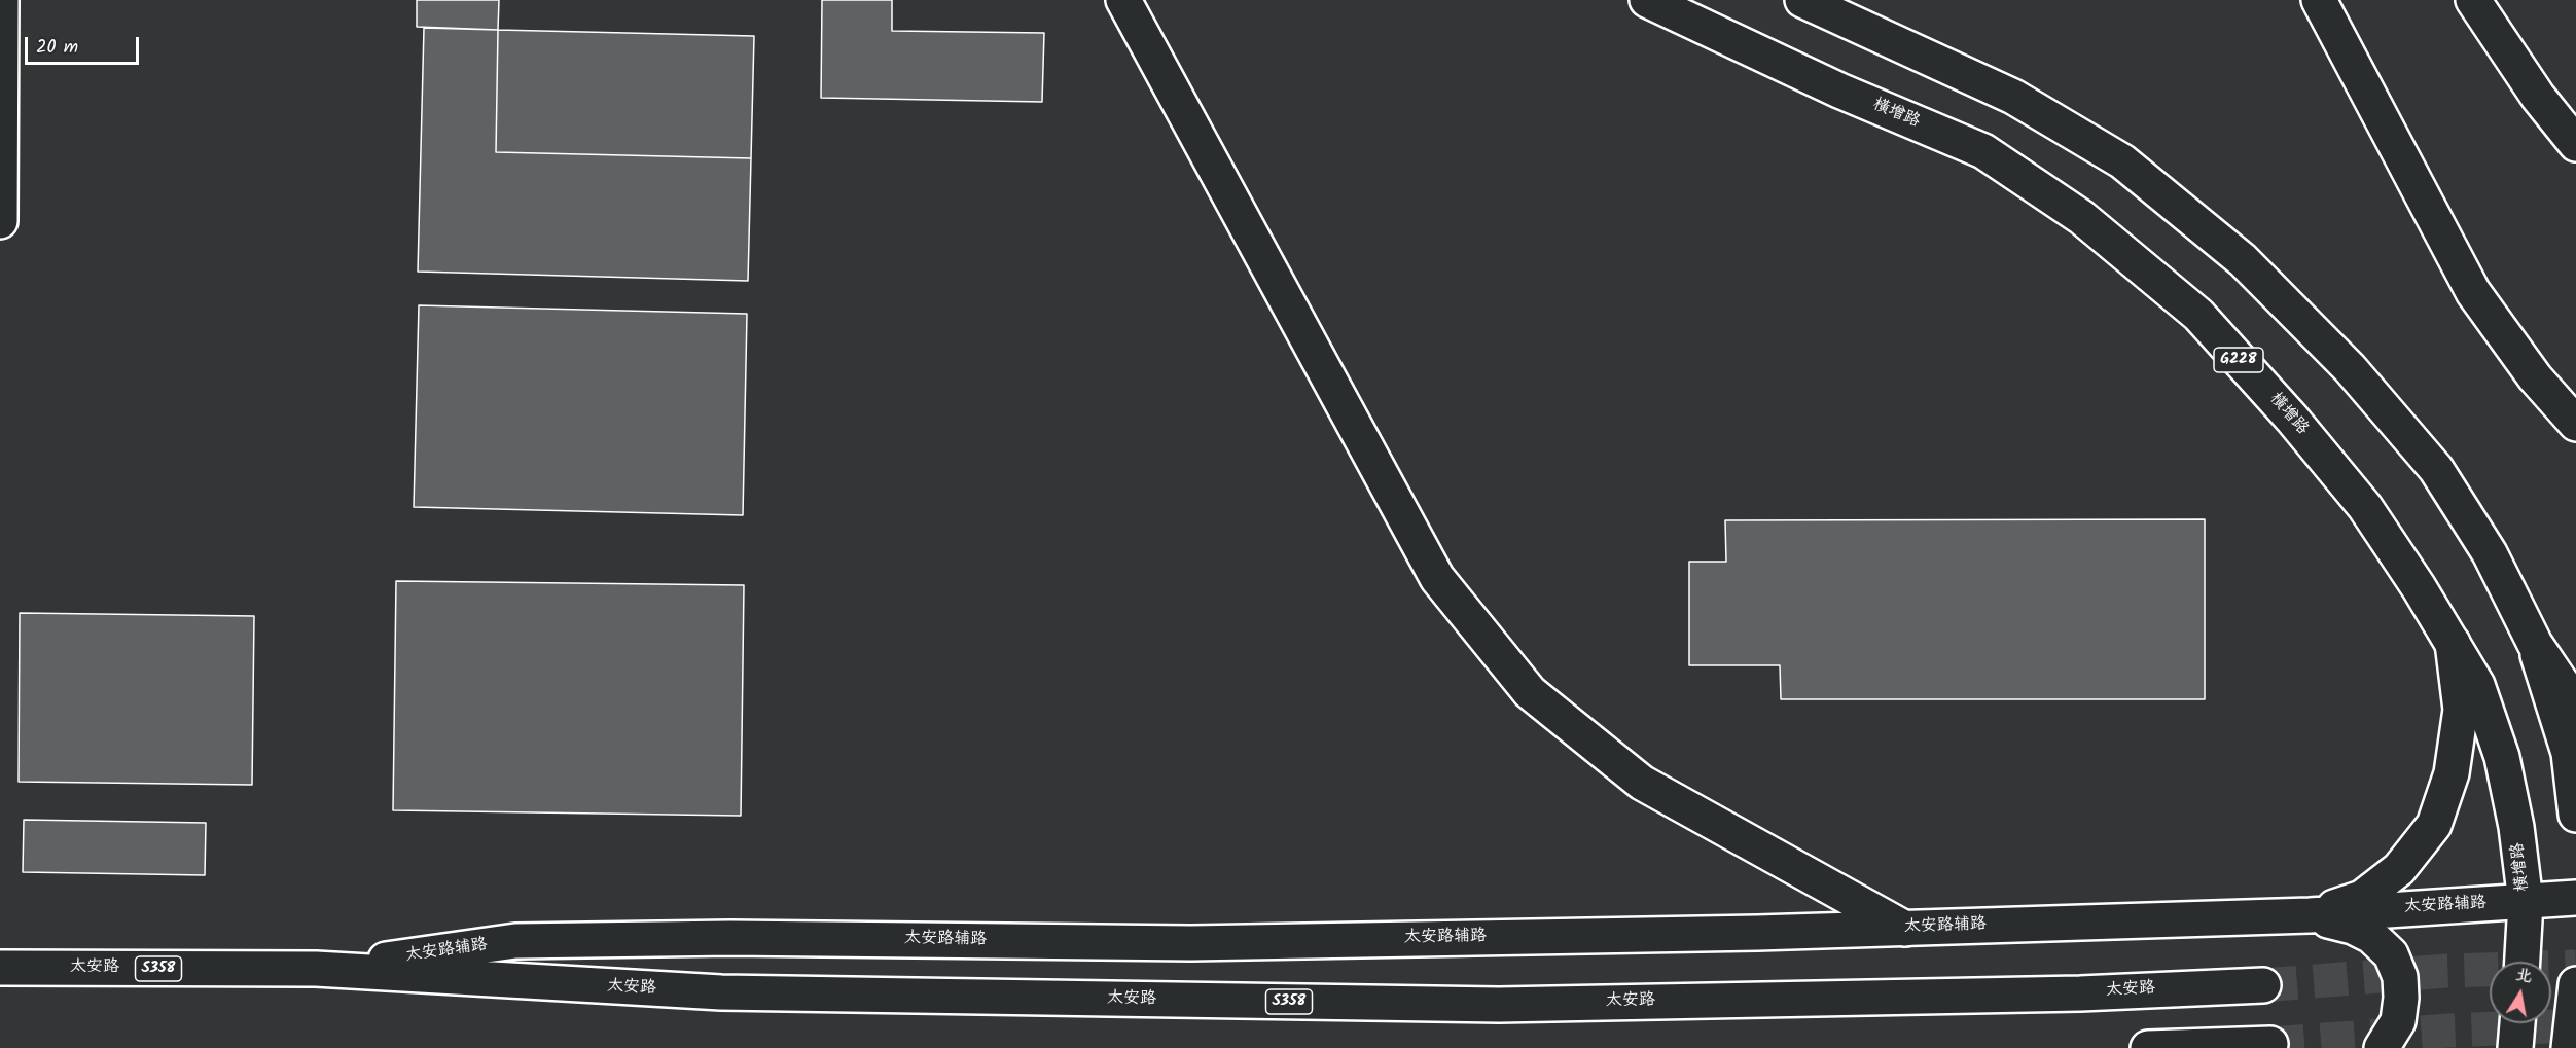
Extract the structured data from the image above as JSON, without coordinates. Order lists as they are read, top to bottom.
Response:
{
  "streets": {
    "main road": [
      "横增路",
      "G228",
      "太安路辅路",
      "太安路",
      "S358"
    ]
  },
  "crossings": [
    ["横增路", "太安路辅路"],
    ["太安路辅路", "太安路"]
  ],
  "scale_bar": "20 m",
  "north": "top"
}
